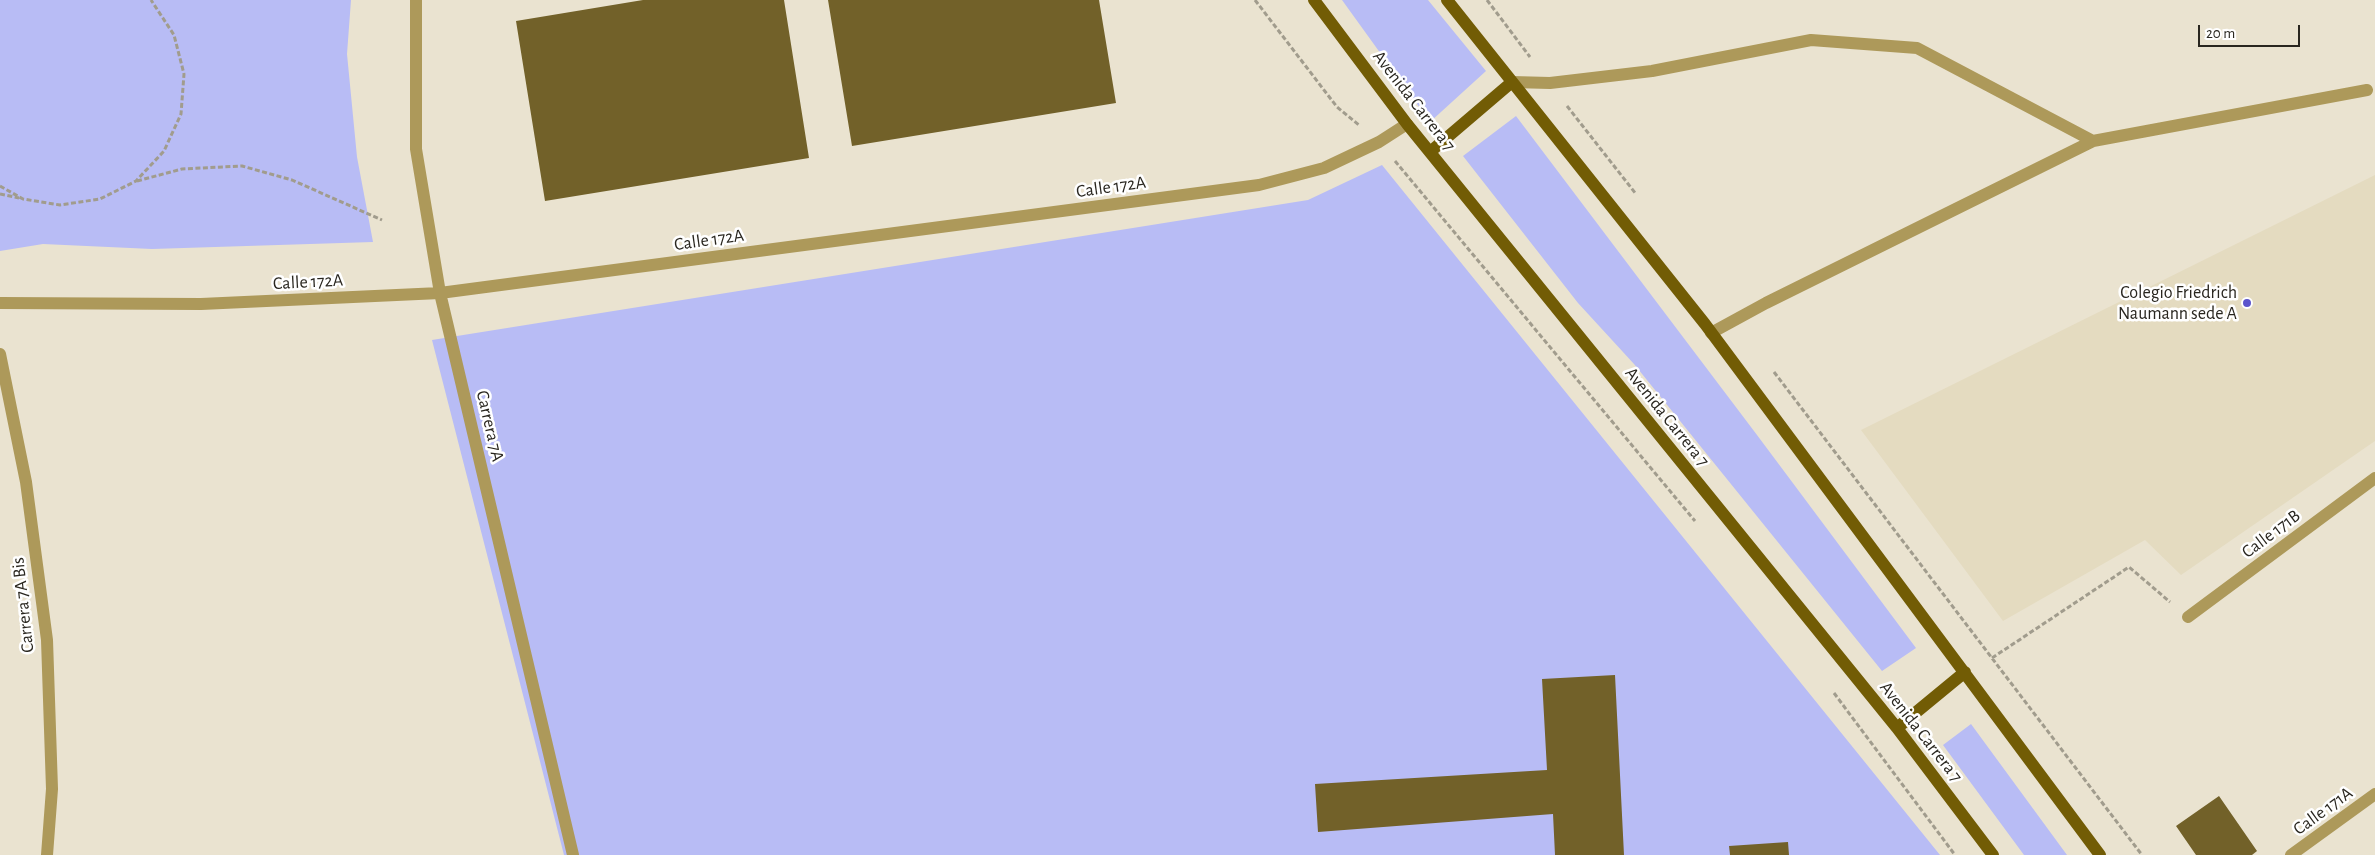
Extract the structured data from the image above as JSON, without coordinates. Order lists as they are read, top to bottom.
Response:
{
  "streets": {
    "main road": ["Avenida Carrera 7"],
    "street": [
      "Calle 172A",
      "Carrera 7A",
      "Calle 171B",
      "Carrera 7A Bis",
      "Calle 171A"
    ]
  },
  "crossings": [
    ["Avenida Carrera 7", "Calle 172A"],
    ["Calle 172A", "Carrera 7A"]
  ],
  "places": ["Colegio Friedrich Naumann sede A"],
  "scale_bar": "20 m"
}
